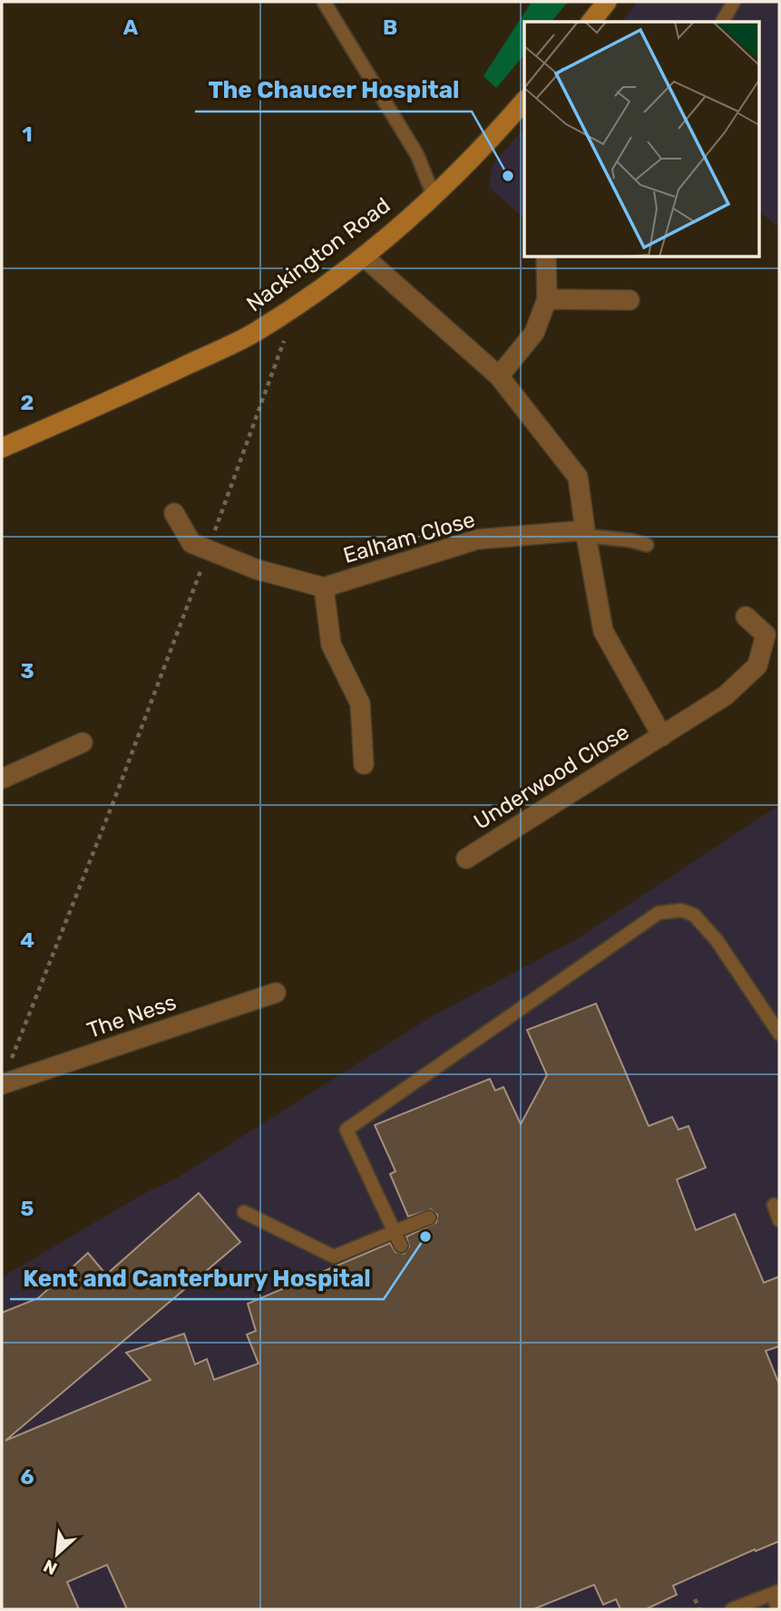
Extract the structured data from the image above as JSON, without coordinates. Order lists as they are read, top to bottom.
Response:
{
  "streets": {
    "main road": ["Nackington Road"],
    "street": ["Ealham Close", "Underwood Close", "The Ness"]
  },
  "crossings": [
    ["Nackington Road", "Underwood Close"],
    ["Ealham Close", "Underwood Close"]
  ],
  "places": ["The Chaucer Hospital", "Kent and Canterbury Hospital"],
  "north": "bottom left",
  "grid": {
    "columns": ["A", "B"],
    "rows": [
      "1",
      "2",
      "3",
      "4",
      "5",
      "6"
    ]
  }
}
